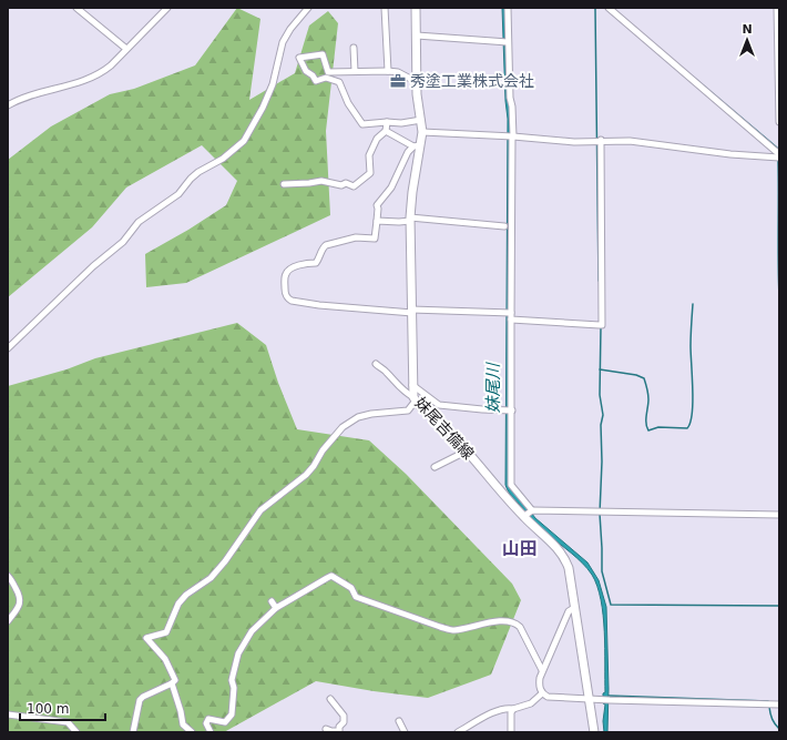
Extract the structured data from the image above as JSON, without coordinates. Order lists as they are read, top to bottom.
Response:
{
  "streets": {
    "main road": ["妹尾吉備線"]
  },
  "districts": ["山田"],
  "water": ["妹尾川"],
  "places": {
    "office": ["秀塗工業株式会社"]
  },
  "scale_bar": "100 m",
  "north": "top"
}
